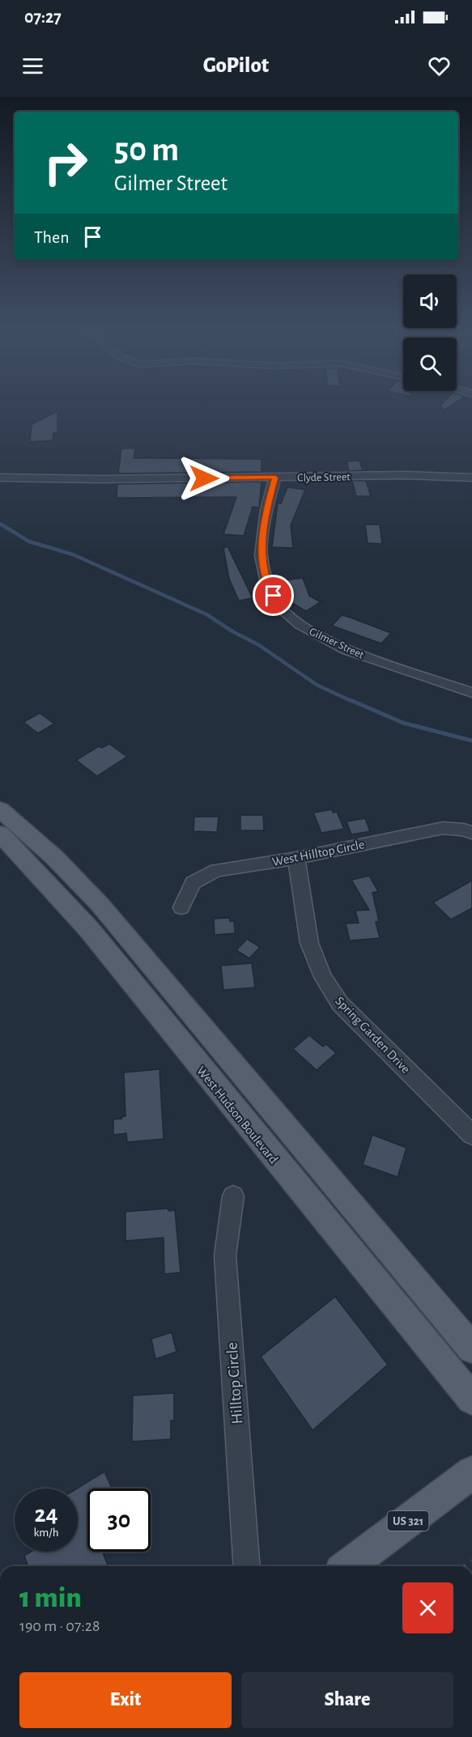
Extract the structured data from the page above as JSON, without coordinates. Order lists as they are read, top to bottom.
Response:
{
  "streets": {
    "main road": ["West Hudson Boulevard", "US 321"],
    "street": [
      "Clyde Street",
      "Gilmer Street",
      "West Hilltop Circle",
      "Spring Garden Drive",
      "Hilltop Circle"
    ]
  },
  "crossings": [
    ["Clyde Street", "Gilmer Street"],
    ["West Hilltop Circle", "Spring Garden Drive"]
  ],
  "page": {
    "status": "07:27",
    "header": "GoPilot",
    "turn": ["50 m", "Gilmer Street"],
    "then": "Then",
    "speed": "24 km/h",
    "limit": "30",
    "heading": ["1 min", "190 m · 07:28"],
    "buttons": ["Exit", "Share"]
  }
}
